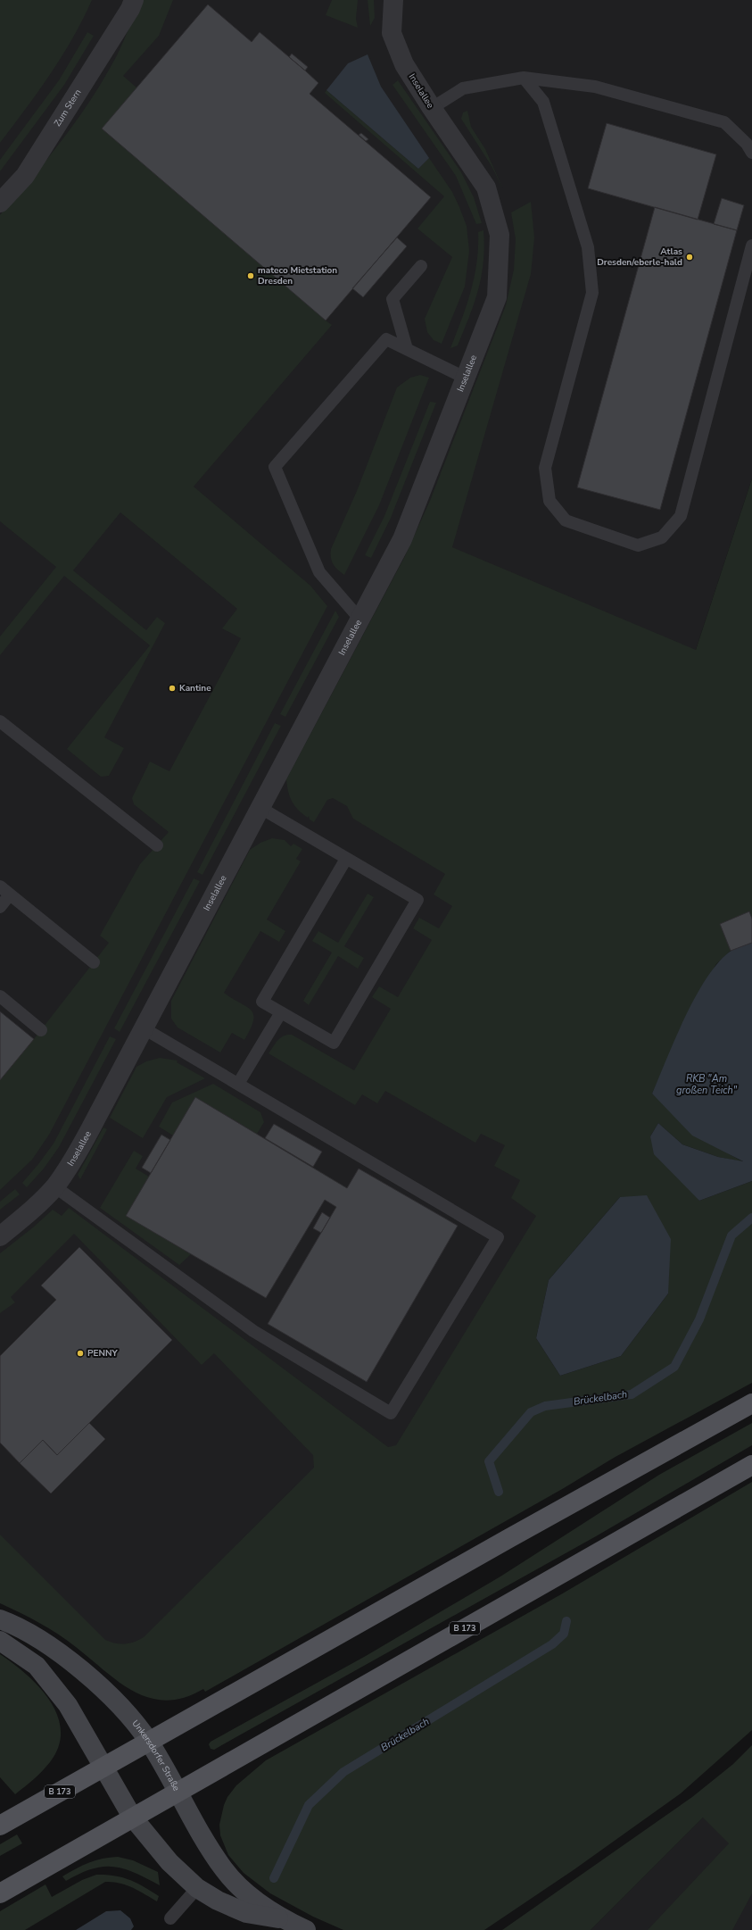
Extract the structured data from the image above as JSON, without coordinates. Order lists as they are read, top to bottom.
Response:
{
  "streets": {
    "main road": ["B 173"],
    "street": ["Inselallee", "Zum Stern", "Unkersdorfer Straße"]
  },
  "crossings": [
    ["B 173", "Unkersdorfer Straße"]
  ],
  "water": ["RKB \"Am großen Teich\"", "Brückelbach"],
  "places": [
    "Atlas Dresden/eberle-hald",
    "mateco Mietstation Dresden",
    "Kantine",
    "PENNY"
  ]
}
